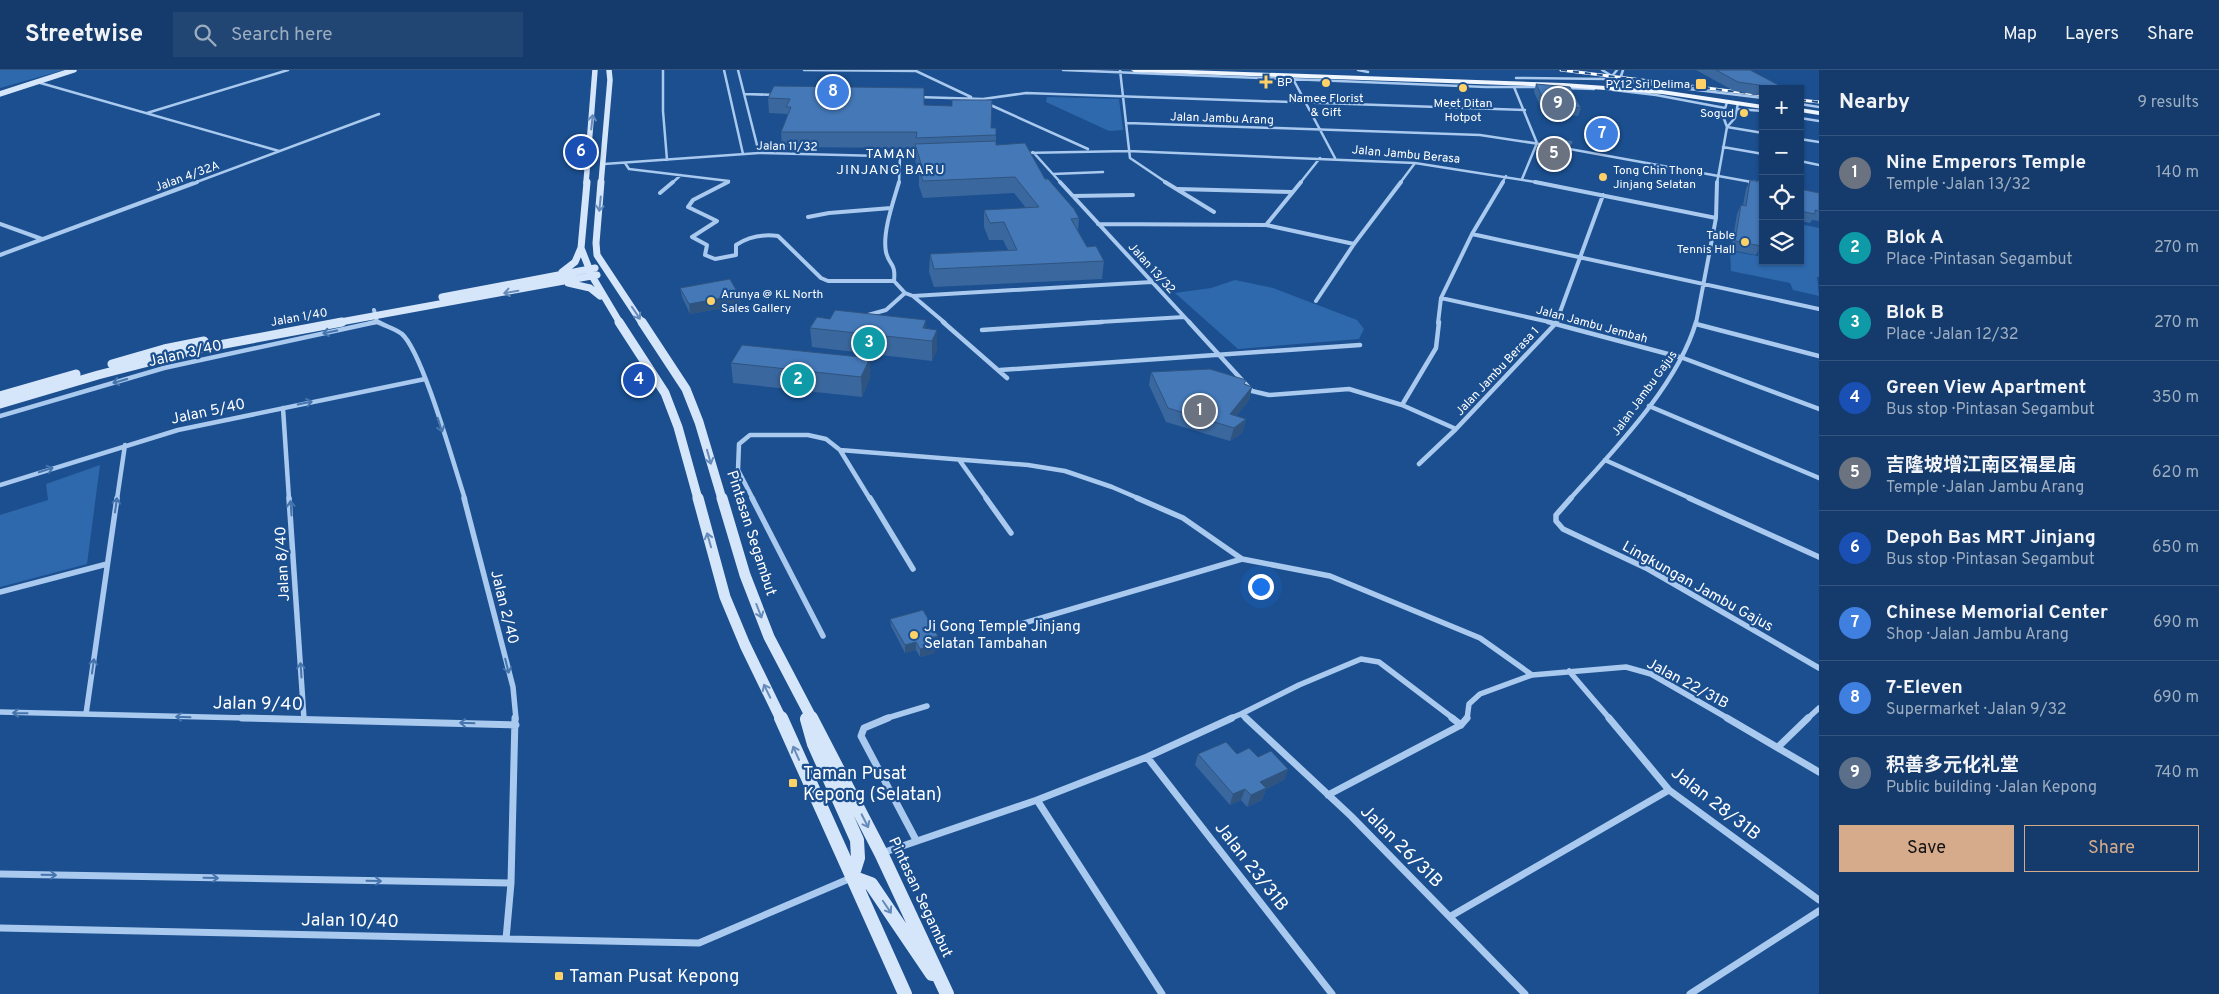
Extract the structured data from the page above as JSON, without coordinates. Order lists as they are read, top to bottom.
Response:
{
  "streets": {
    "main road": ["Jalan 1/40", "Pintasan Segambut"],
    "street": [
      "Jalan Jambu Arang",
      "Jalan 11/32",
      "Jalan Jambu Berasa",
      "Jalan 4/32A",
      "Jalan 13/32",
      "Jalan Jambu Jembah",
      "Jalan 3/40",
      "Jalan Jambu Berasa 1",
      "Jalan Jambu Gajus",
      "Jalan 5/40",
      "Jalan 8/40",
      "Lingkungan Jambu Gajus",
      "Jalan 2/40",
      "Jalan 22/31B",
      "Jalan 9/40",
      "Jalan 28/31B",
      "Jalan 26/31B",
      "Jalan 23/31B",
      "Jalan 10/40"
    ]
  },
  "crossings": [
    ["Jalan Jambu Arang", "Jalan Jambu Gajus"],
    ["Jalan 11/32", "Pintasan Segambut"],
    ["Jalan Jambu Berasa", "Jalan Jambu Berasa 1"],
    ["Jalan Jambu Berasa", "Jalan Jambu Gajus"],
    ["Jalan 1/40", "Jalan 3/40"],
    ["Jalan 1/40", "Pintasan Segambut"],
    ["Jalan 1/40", "Jalan 2/40"],
    ["Jalan Jambu Jembah", "Jalan Jambu Berasa 1"],
    ["Jalan Jambu Jembah", "Jalan Jambu Gajus"],
    ["Jalan 3/40", "Jalan 2/40"],
    ["Jalan Jambu Gajus", "Lingkungan Jambu Gajus"],
    ["Jalan 5/40", "Jalan 8/40"],
    ["Jalan 5/40", "Jalan 2/40"],
    ["Jalan 8/40", "Jalan 9/40"],
    ["Jalan 2/40", "Jalan 9/40"],
    ["Jalan 2/40", "Jalan 10/40"],
    ["Jalan 22/31B", "Jalan 28/31B"]
  ],
  "one_way": [
    "Jalan 3/40",
    "Jalan 5/40",
    "Jalan 8/40",
    "Jalan 2/40",
    "Jalan 9/40"
  ],
  "districts": ["TAMAN JINJANG BARU"],
  "places": {
    "health": ["BP"],
    "other": [
      "Namee Florist & Gift",
      "Meet Ditan Hotpot",
      "Sogud",
      "Tong Chin Thong Jinjang Selatan",
      "Table Tennis Hall",
      "Arunya @ KL North Sales Gallery",
      "Ji Gong Temple Jinjang Selatan Tambahan"
    ],
    "transit": ["PY12 Sri Delima", "Taman Pusat Kepong (Selatan)", "Taman Pusat Kepong"]
  },
  "page": {
    "header": "Streetwise",
    "search": "Search here",
    "nav": ["Map", "Layers", "Share"],
    "heading": ["Nearby", "9 results"],
    "pins": [
      "8",
      "9",
      "7",
      "6",
      "5",
      "3",
      "2",
      "4",
      "1"
    ],
    "map_buttons": ["+", "−"],
    "list": [
      {
        "mark": "1",
        "name": "Nine Emperors Temple",
        "note": "Temple · Jalan 13/32",
        "value": "140 m"
      },
      {
        "mark": "2",
        "name": "Blok A",
        "note": "Place · Pintasan Segambut",
        "value": "270 m"
      },
      {
        "mark": "3",
        "name": "Blok B",
        "note": "Place · Jalan 12/32",
        "value": "270 m"
      },
      {
        "mark": "4",
        "name": "Green View Apartment",
        "note": "Bus stop · Pintasan Segambut",
        "value": "350 m"
      },
      {
        "mark": "5",
        "name": "吉隆坡增江南区福星庙",
        "note": "Temple · Jalan Jambu Arang",
        "value": "620 m"
      },
      {
        "mark": "6",
        "name": "Depoh Bas MRT Jinjang",
        "note": "Bus stop · Pintasan Segambut",
        "value": "650 m"
      },
      {
        "mark": "7",
        "name": "Chinese Memorial Center",
        "note": "Shop · Jalan Jambu Arang",
        "value": "690 m"
      },
      {
        "mark": "8",
        "name": "7-Eleven",
        "note": "Supermarket · Jalan 9/32",
        "value": "690 m"
      },
      {
        "mark": "9",
        "name": "积善多元化礼堂",
        "note": "Public building · Jalan Kepong",
        "value": "740 m"
      }
    ],
    "buttons": ["Save", "Share"]
  }
}
